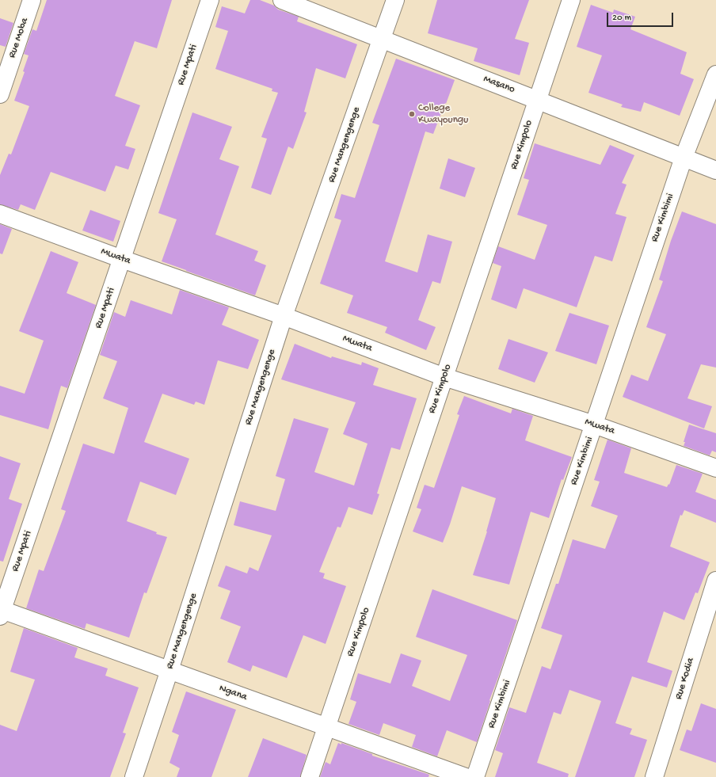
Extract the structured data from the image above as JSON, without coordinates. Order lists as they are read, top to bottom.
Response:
{
  "streets": {
    "street": [
      "Rue Moba",
      "Rue Mpati",
      "Masano",
      "Rue Mangengenge",
      "Rue Kimpolo",
      "Rue Kimbimi",
      "Mwata",
      "Rue Kodia",
      "Ngana"
    ]
  },
  "crossings": [
    ["Rue Mpati", "Mwata"],
    ["Rue Mpati", "Ngana"],
    ["Masano", "Rue Mangengenge"],
    ["Masano", "Rue Kimpolo"],
    ["Masano", "Rue Kimbimi"],
    ["Rue Mangengenge", "Mwata"],
    ["Rue Mangengenge", "Ngana"],
    ["Rue Kimpolo", "Mwata"],
    ["Rue Kimpolo", "Ngana"],
    ["Rue Kimbimi", "Mwata"]
  ],
  "places": ["College Kwayoungu"],
  "scale_bar": "20 m"
}
